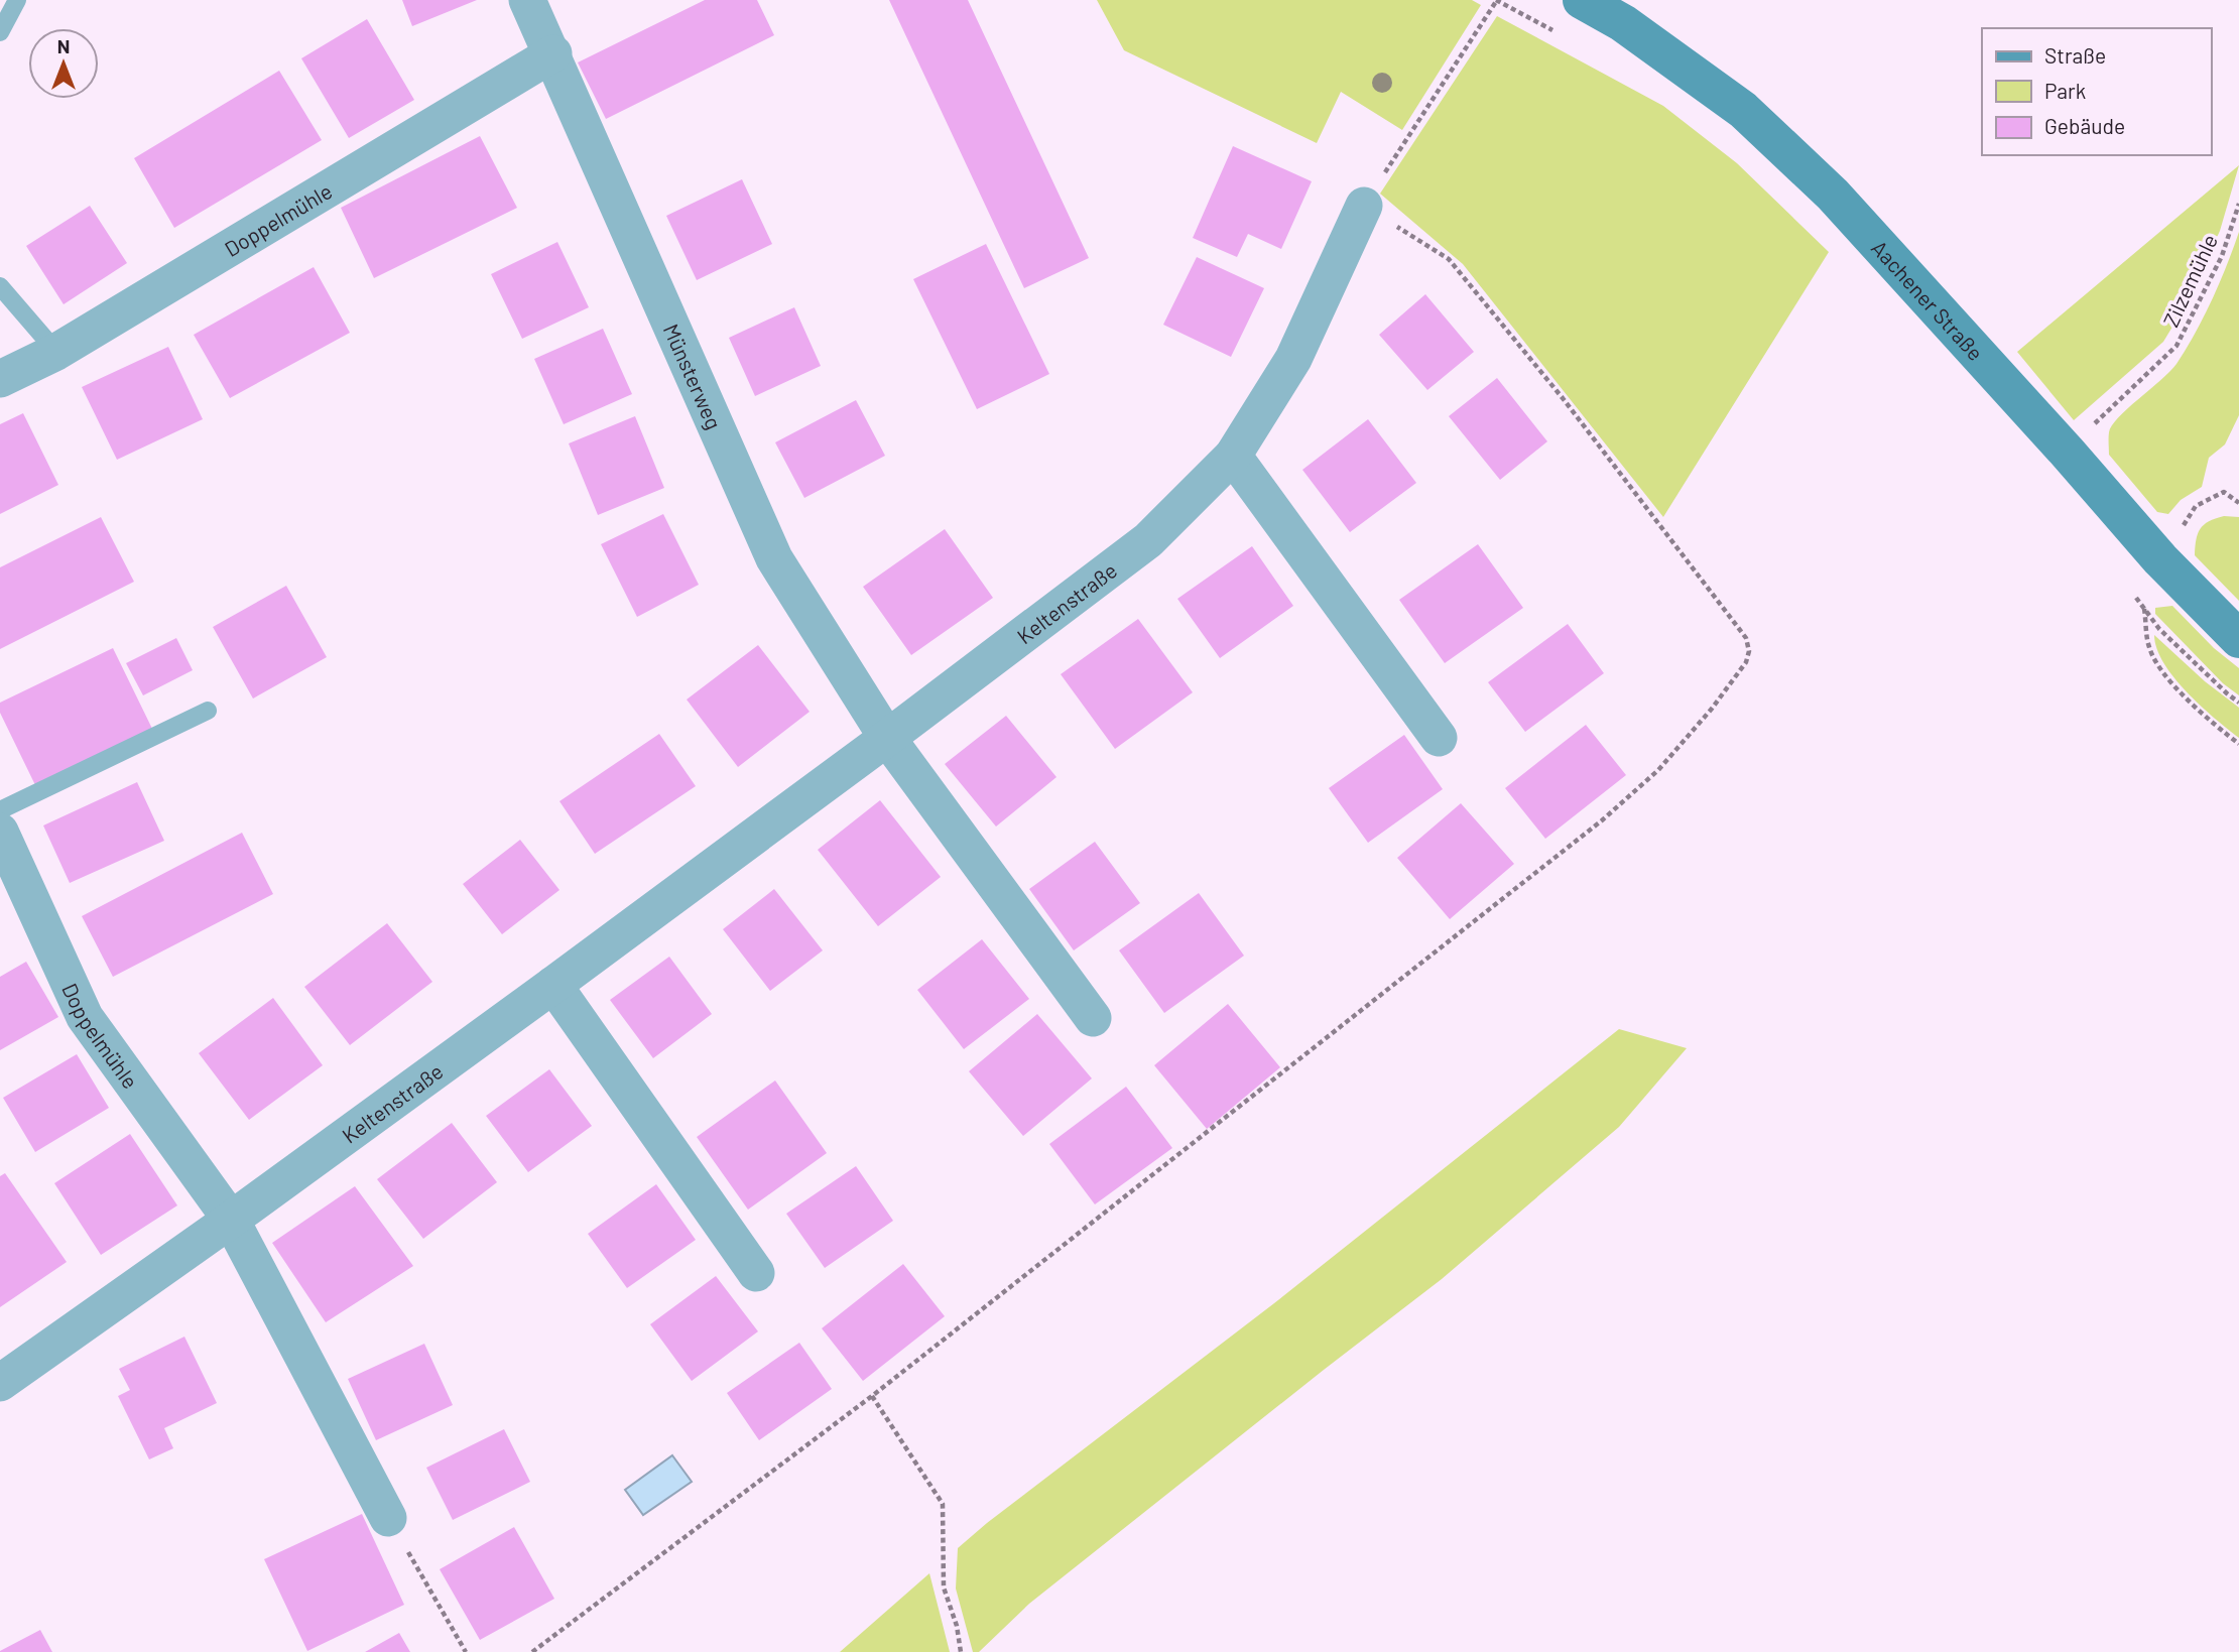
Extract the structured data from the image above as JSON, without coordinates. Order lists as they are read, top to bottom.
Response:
{
  "streets": {
    "main road": ["Aachener Straße"],
    "street": ["Doppelmühle", "Münsterweg", "Keltenstraße"],
    "path": ["Zilzemühle"]
  },
  "crossings": [
    ["Doppelmühle", "Münsterweg"],
    ["Doppelmühle", "Keltenstraße"],
    ["Zilzemühle", "Aachener Straße"],
    ["Münsterweg", "Keltenstraße"]
  ],
  "legend": ["Straße", "Park", "Gebäude"],
  "north": "top"
}
